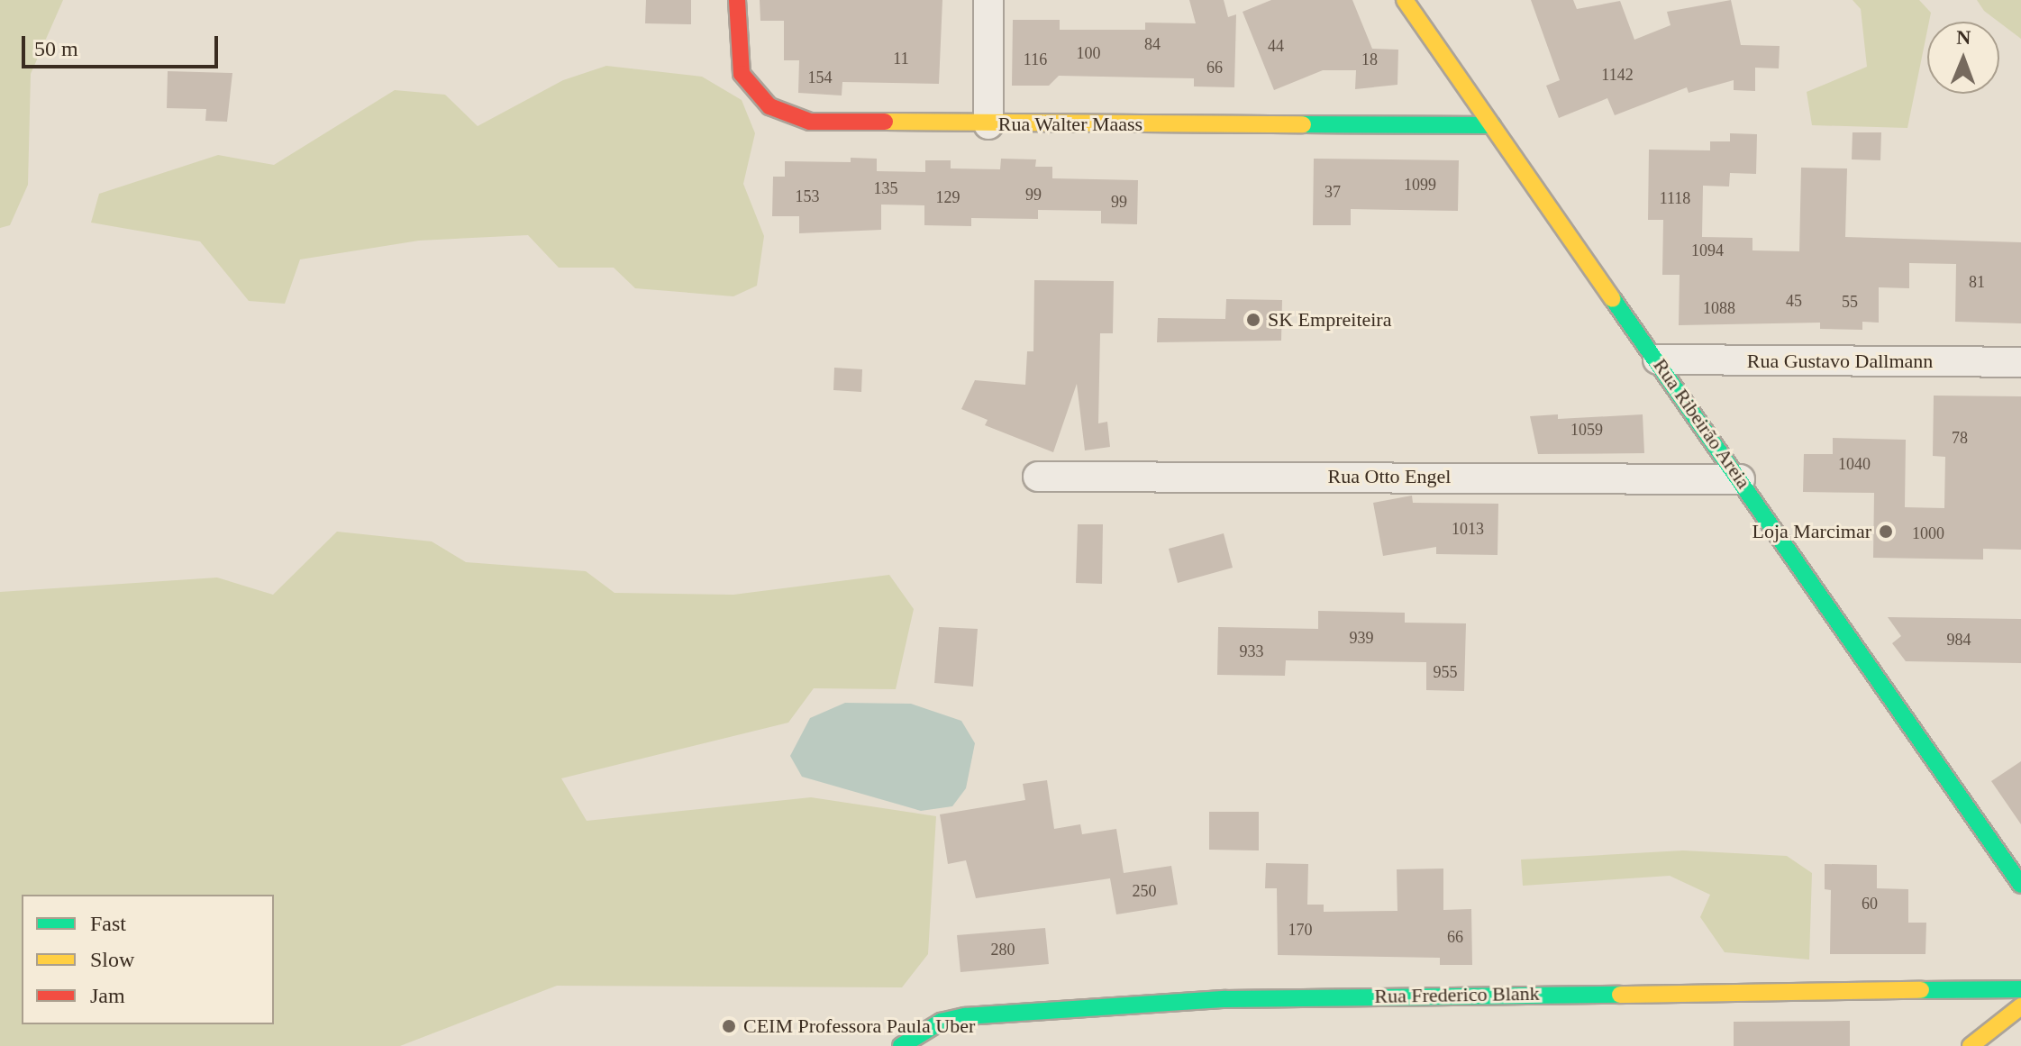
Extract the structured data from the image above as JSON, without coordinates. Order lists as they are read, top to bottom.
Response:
{
  "streets": {
    "street": [
      "Rua Walter Maass",
      "Rua Gustavo Dallmann",
      "Rua Ribeirão Areia",
      "Rua Otto Engel",
      "Rua Frederico Blank"
    ]
  },
  "crossings": [
    ["Rua Walter Maass", "Rua Ribeirão Areia"],
    ["Rua Gustavo Dallmann", "Rua Ribeirão Areia"],
    ["Rua Ribeirão Areia", "Rua Otto Engel"]
  ],
  "places": ["SK Empreiteira", "Loja Marcimar", "CEIM Professora Paula Uber"],
  "house_numbers": [
    "84",
    "44",
    "100",
    "11",
    "116",
    "18",
    "66",
    "1142",
    "154",
    "1099",
    "135",
    "37",
    "99",
    "153",
    "129",
    "1118",
    "99",
    "1094",
    "81",
    "45",
    "55",
    "1088",
    "1059",
    "78",
    "1040",
    "1013",
    "1000",
    "939",
    "984",
    "933",
    "955",
    "250",
    "60",
    "170",
    "66",
    "280"
  ],
  "legend": ["Fast", "Slow", "Jam"],
  "scale_bar": "50 m",
  "north": "top"
}
